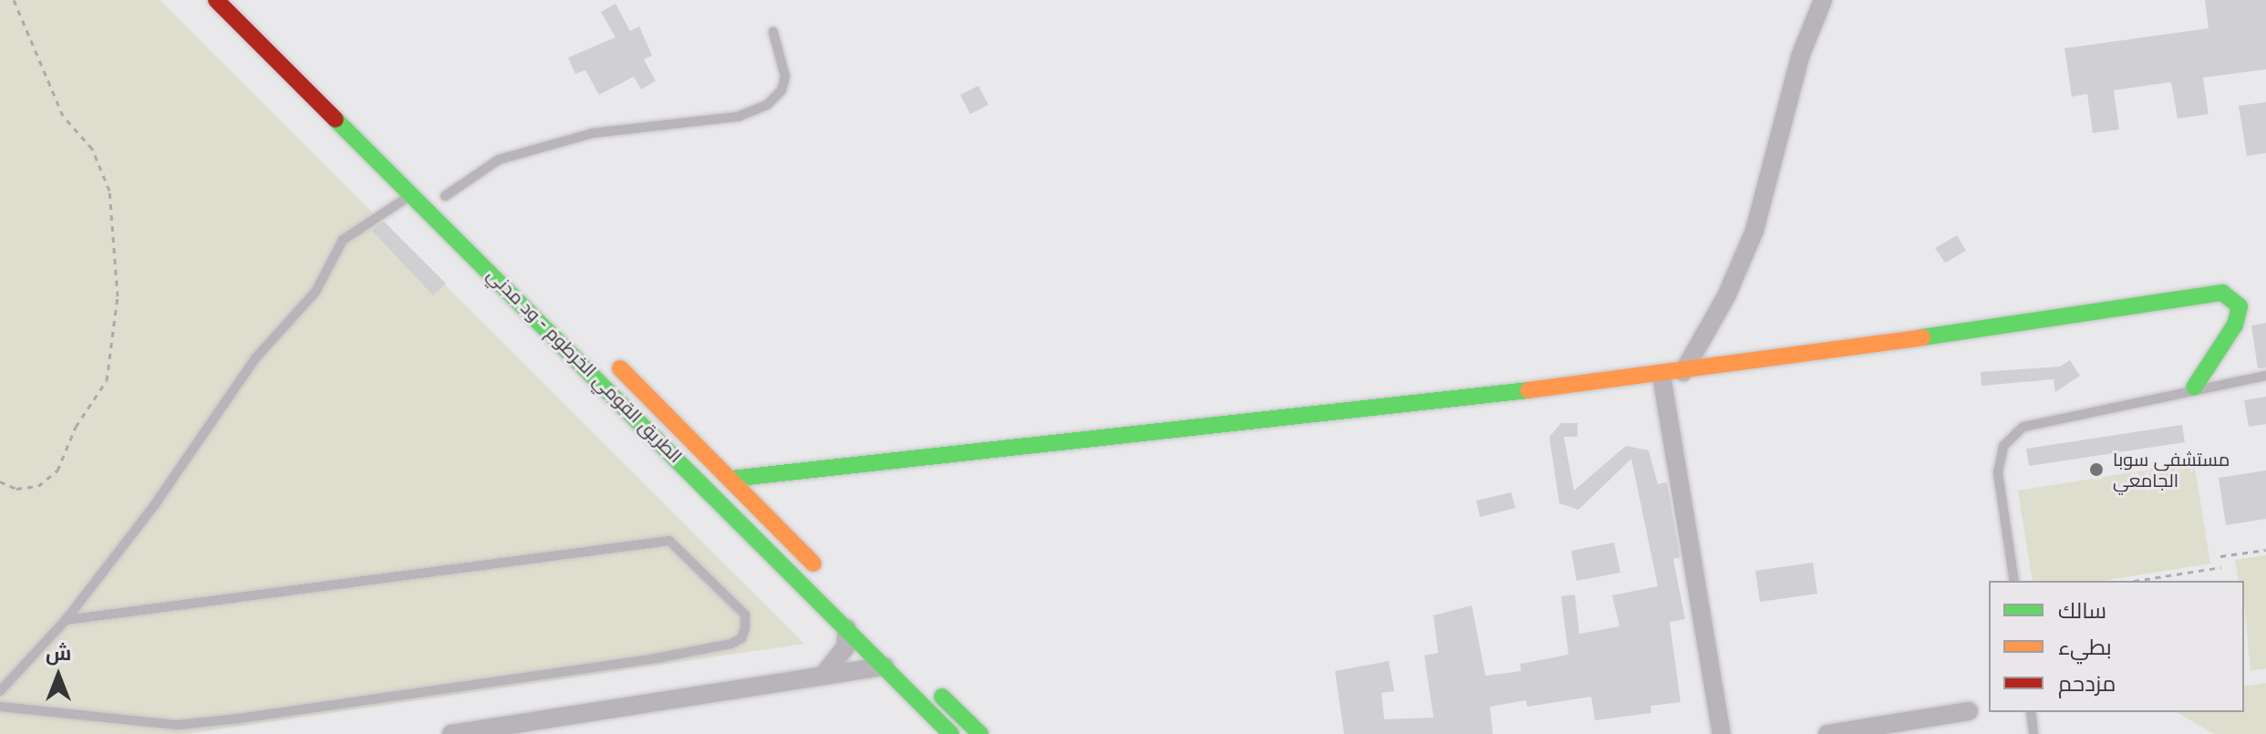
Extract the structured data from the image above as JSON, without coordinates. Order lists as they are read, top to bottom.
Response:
{
  "streets": {
    "main road": ["الطريق القومي الخرطوم - ود مدني"]
  },
  "places": ["مستشفى سوبا الجامعي"],
  "legend": ["سالك", "بطيء", "مزدحم"],
  "north": "top"
}
